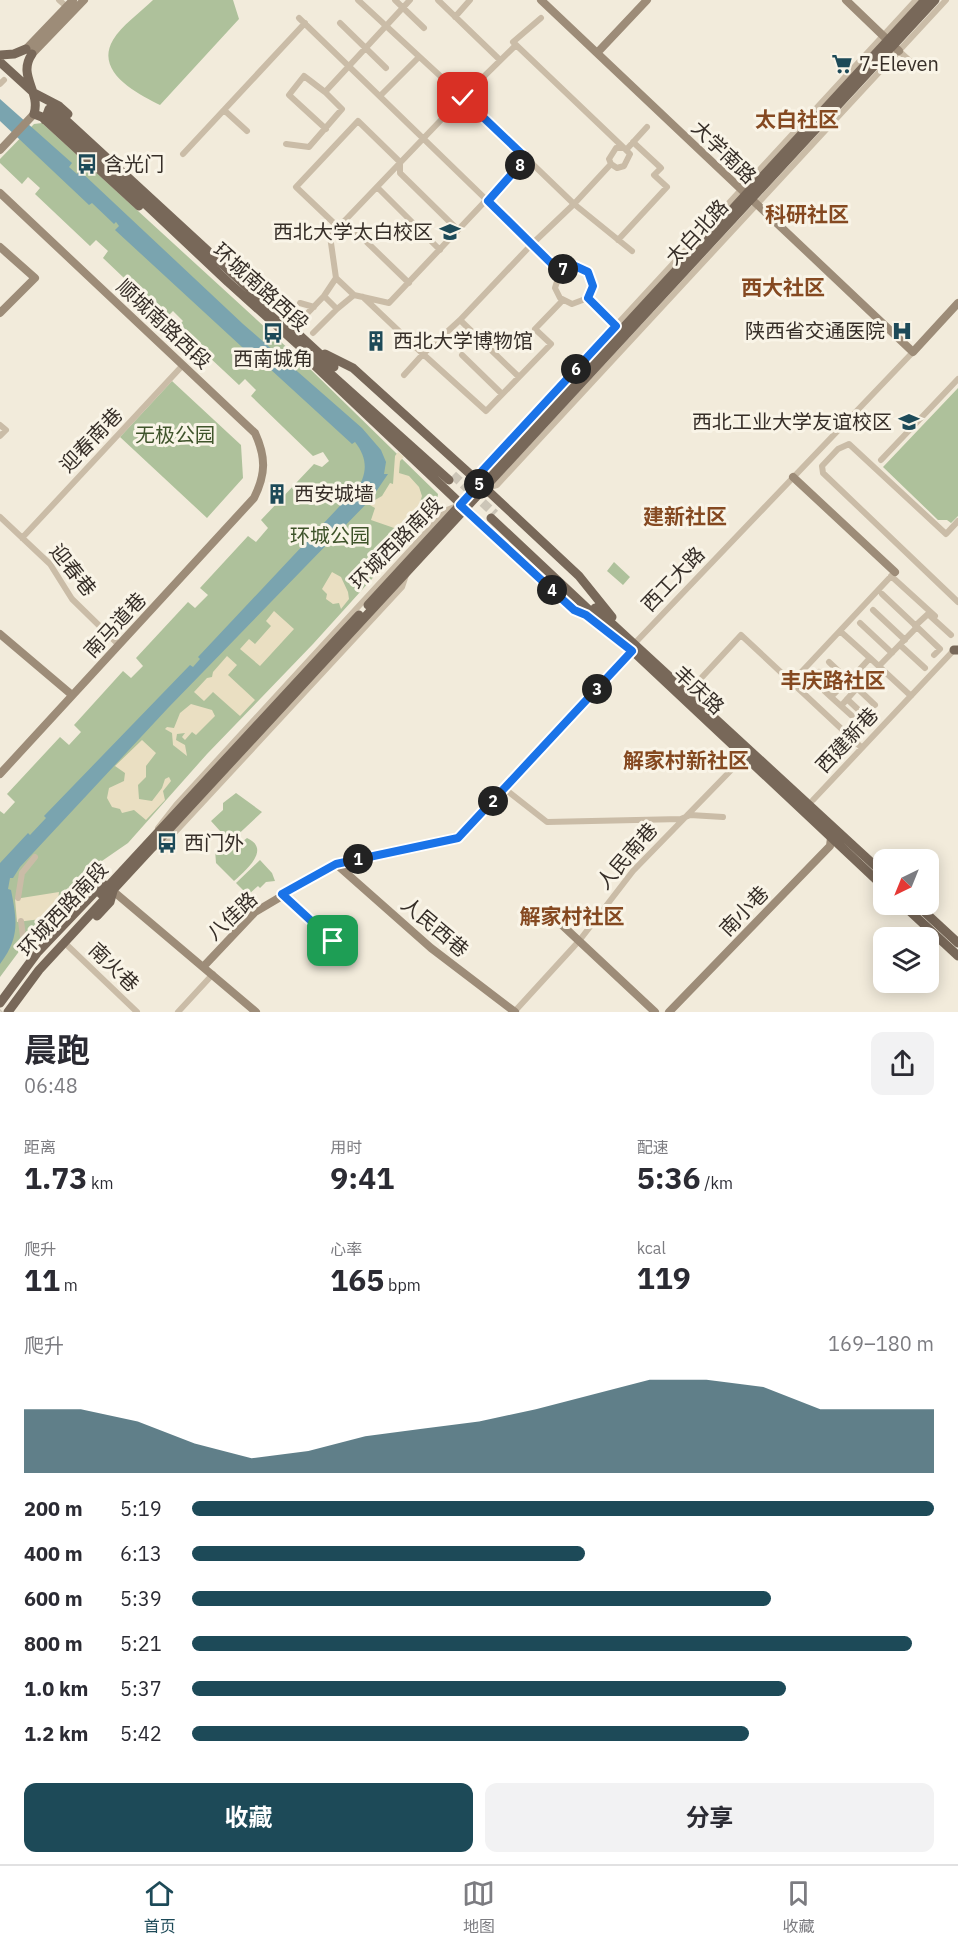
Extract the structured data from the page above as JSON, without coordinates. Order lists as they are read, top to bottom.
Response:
{
  "streets": {
    "main road": [
      "太白北路",
      "环城南路西段",
      "环城西路南段",
      "丰庆路"
    ],
    "street": [
      "大学南路",
      "顺城南路西段",
      "迎春南巷",
      "迎春巷",
      "西工大路",
      "南马道巷",
      "西建新巷",
      "人民南巷",
      "南小巷",
      "八佳路",
      "人民西巷",
      "南火巷"
    ]
  },
  "crossings": [
    ["大学南路", "太白北路"],
    ["大学南路", "西工大路"],
    ["太白北路", "环城西路南段"],
    ["顺城南路西段", "迎春南巷"],
    ["顺城南路西段", "南马道巷"],
    ["迎春南巷", "迎春巷"],
    ["环城西路南段", "八佳路"],
    ["迎春巷", "南马道巷"],
    ["西工大路", "丰庆路"],
    ["西工大路", "八佳路"],
    ["丰庆路", "人民南巷"],
    ["丰庆路", "南小巷"],
    ["丰庆路", "八佳路"],
    ["人民南巷", "人民西巷"],
    ["八佳路", "人民西巷"]
  ],
  "districts": [
    "太白社区",
    "科研社区",
    "西大社区",
    "建新社区",
    "丰庆路社区",
    "解家村新社区",
    "解家村社区"
  ],
  "parks": ["无极公园", "环城公园"],
  "places": {
    "supermarket": ["7-Eleven"],
    "bus stop": ["含光门", "西南城角", "西门外"],
    "school or university": ["西北大学太白校区", "西北工业大学友谊校区"],
    "hospital": ["陕西省交通医院"],
    "building": ["西北大学博物馆", "西安城墙"]
  },
  "north": "bottom left",
  "page": {
    "pins": [
      "8",
      "7",
      "6",
      "5",
      "4",
      "3",
      "2",
      "1"
    ],
    "heading": ["晨跑", "06:48"],
    "stats": [
      ["距离", "1.73 km"],
      ["用时", "9:41"],
      ["配速", "5:36 /km"],
      ["爬升", "11 m"],
      ["心率", "165 bpm"],
      ["kcal", "119"]
    ],
    "chart": ["爬升", "169–180 m"],
    "list": [
      {
        "name": "200 m",
        "note": "5:19"
      },
      {
        "name": "400 m",
        "note": "6:13"
      },
      {
        "name": "600 m",
        "note": "5:39"
      },
      {
        "name": "800 m",
        "note": "5:21"
      },
      {
        "name": "1.0 km",
        "note": "5:37"
      },
      {
        "name": "1.2 km",
        "note": "5:42"
      }
    ],
    "buttons": ["收藏", "分享"],
    "tabs": ["首页", "地图", "收藏"]
  }
}
